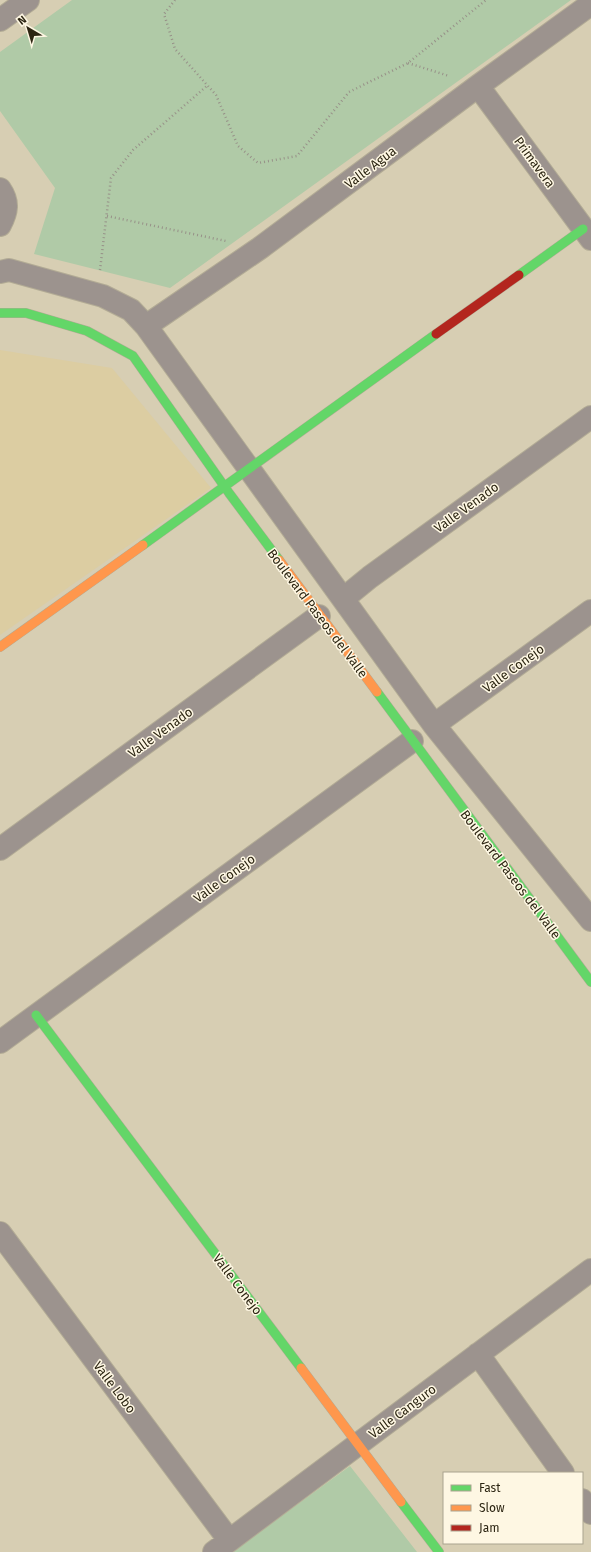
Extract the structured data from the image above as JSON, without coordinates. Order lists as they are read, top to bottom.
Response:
{
  "streets": {
    "street": [
      "Primavera",
      "Valle Agua",
      "Valle Venado",
      "Boulevard Paseos del Valle",
      "Valle Conejo",
      "Valle Lobo",
      "Valle Canguro"
    ]
  },
  "crossings": [
    ["Primavera", "Valle Agua"],
    ["Valle Agua", "Boulevard Paseos del Valle"],
    ["Valle Venado", "Boulevard Paseos del Valle"],
    ["Boulevard Paseos del Valle", "Valle Conejo"],
    ["Valle Conejo", "Valle Canguro"],
    ["Valle Lobo", "Valle Canguro"]
  ],
  "legend": ["Fast", "Slow", "Jam"],
  "north": "top left"
}
